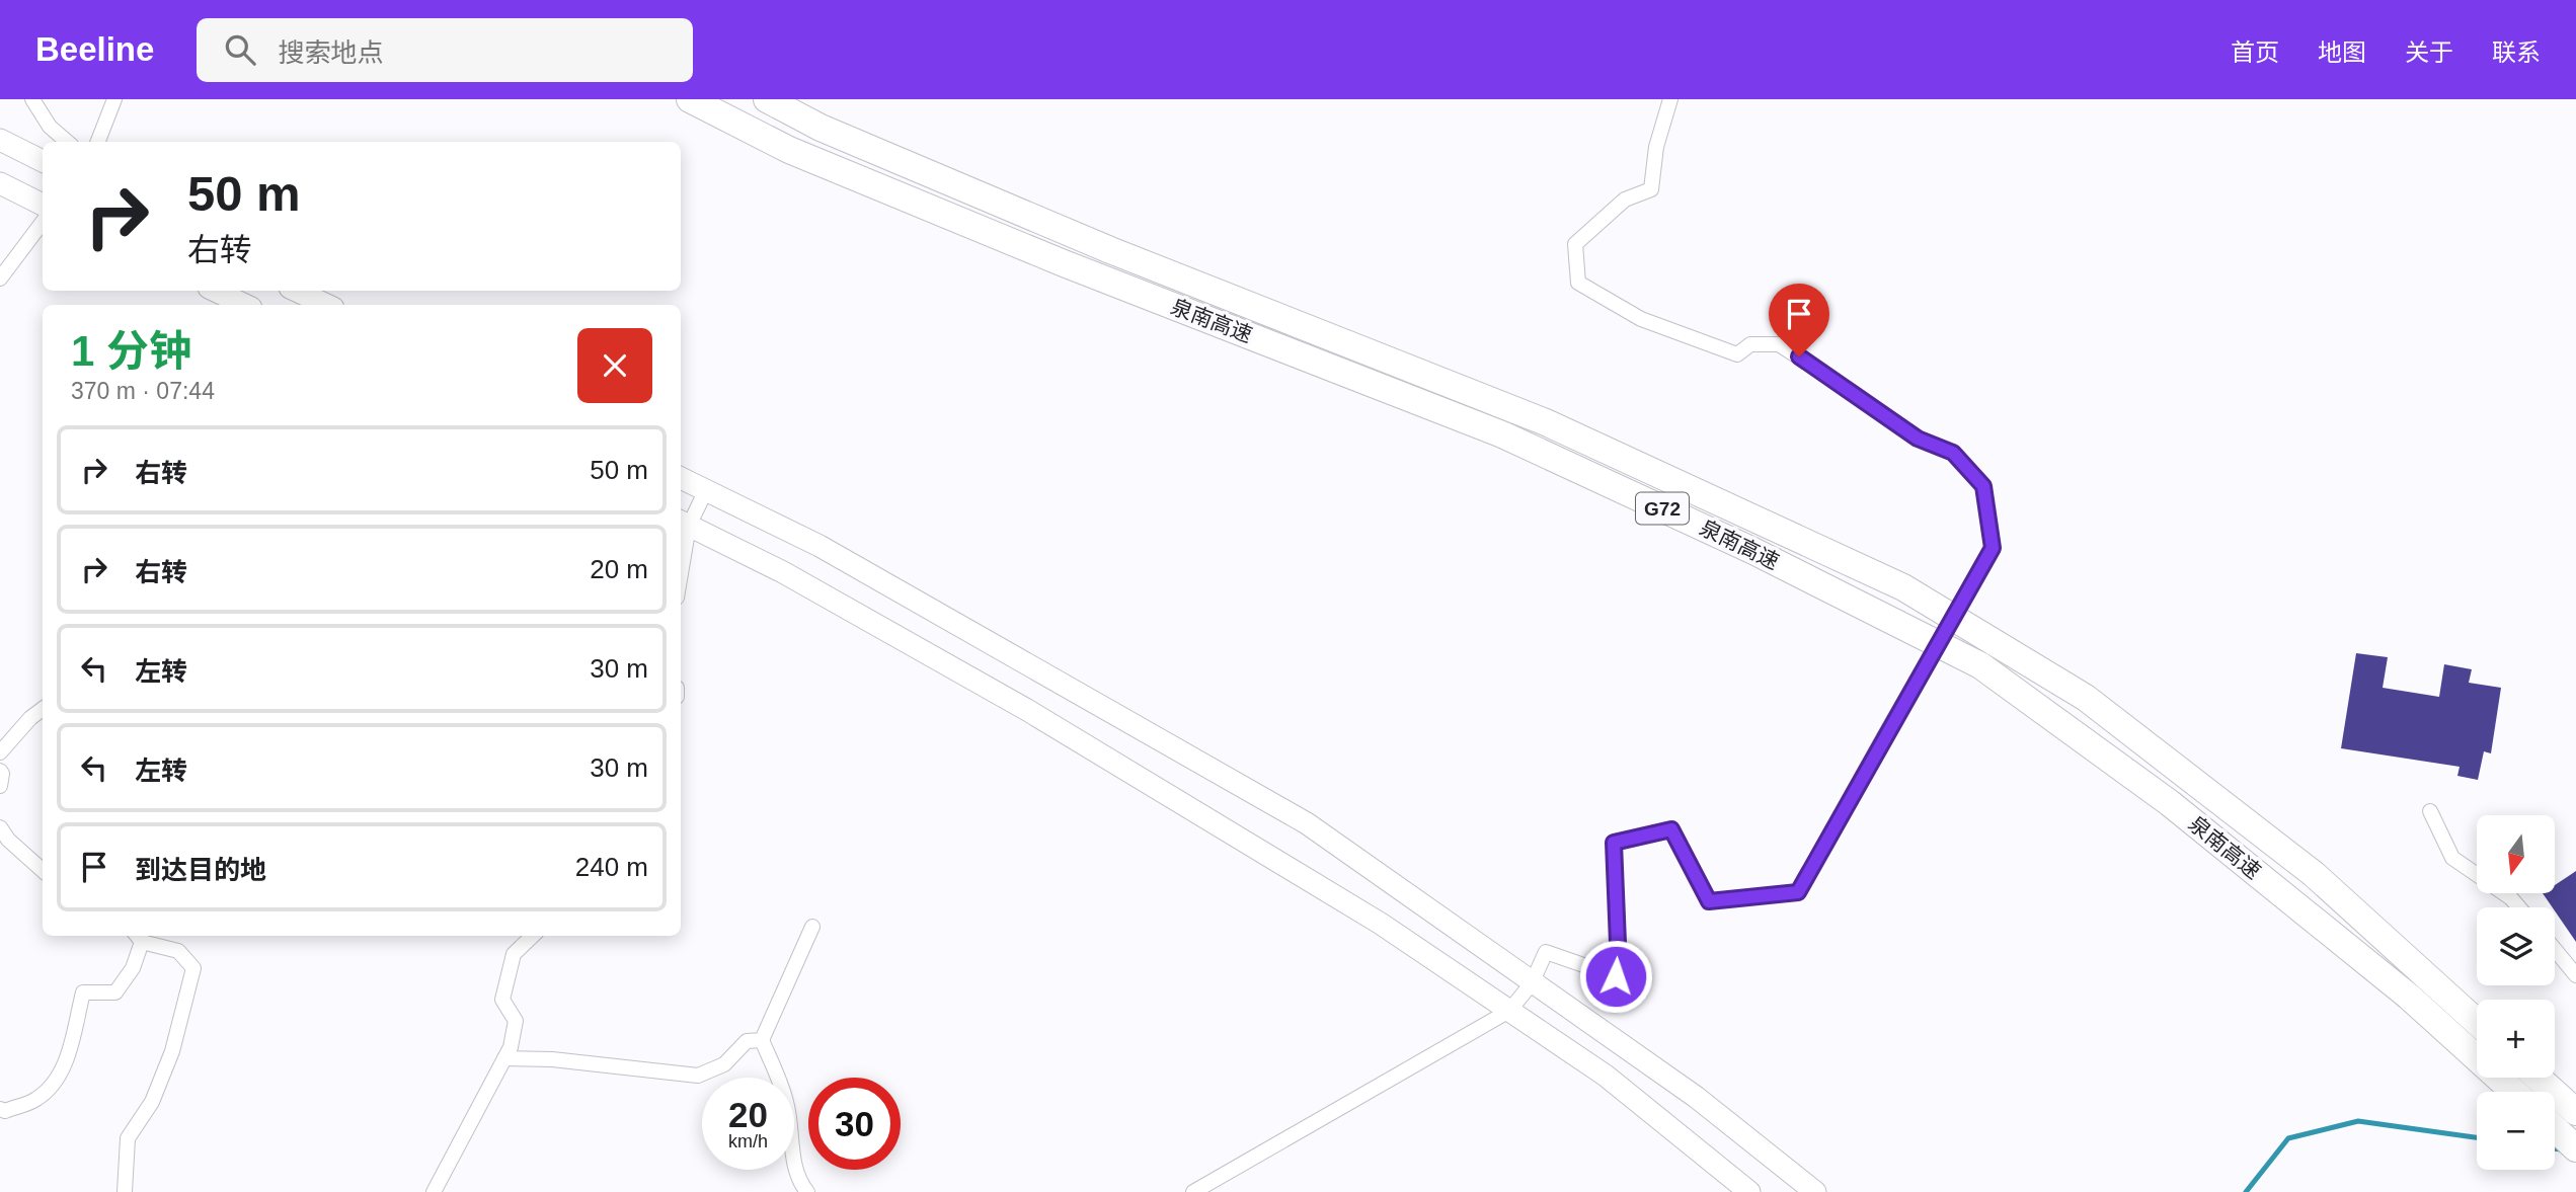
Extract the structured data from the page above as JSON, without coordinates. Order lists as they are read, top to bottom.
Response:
{
  "streets": {
    "highway": ["泉南高速", "G72"]
  },
  "north": "bottom",
  "page": {
    "header": "Beeline",
    "search": "搜索地点",
    "nav": [
      "首页",
      "地图",
      "关于",
      "联系"
    ],
    "turn": ["50 m", "右转"],
    "heading": ["1 分钟", "370 m · 07:44"],
    "list": [
      {
        "name": "右转",
        "value": "50 m"
      },
      {
        "name": "右转",
        "value": "20 m"
      },
      {
        "name": "左转",
        "value": "30 m"
      },
      {
        "name": "左转",
        "value": "30 m"
      },
      {
        "name": "到达目的地",
        "value": "240 m"
      }
    ],
    "map_buttons": ["+", "−"],
    "speed": "20 km/h",
    "limit": "30"
  }
}
